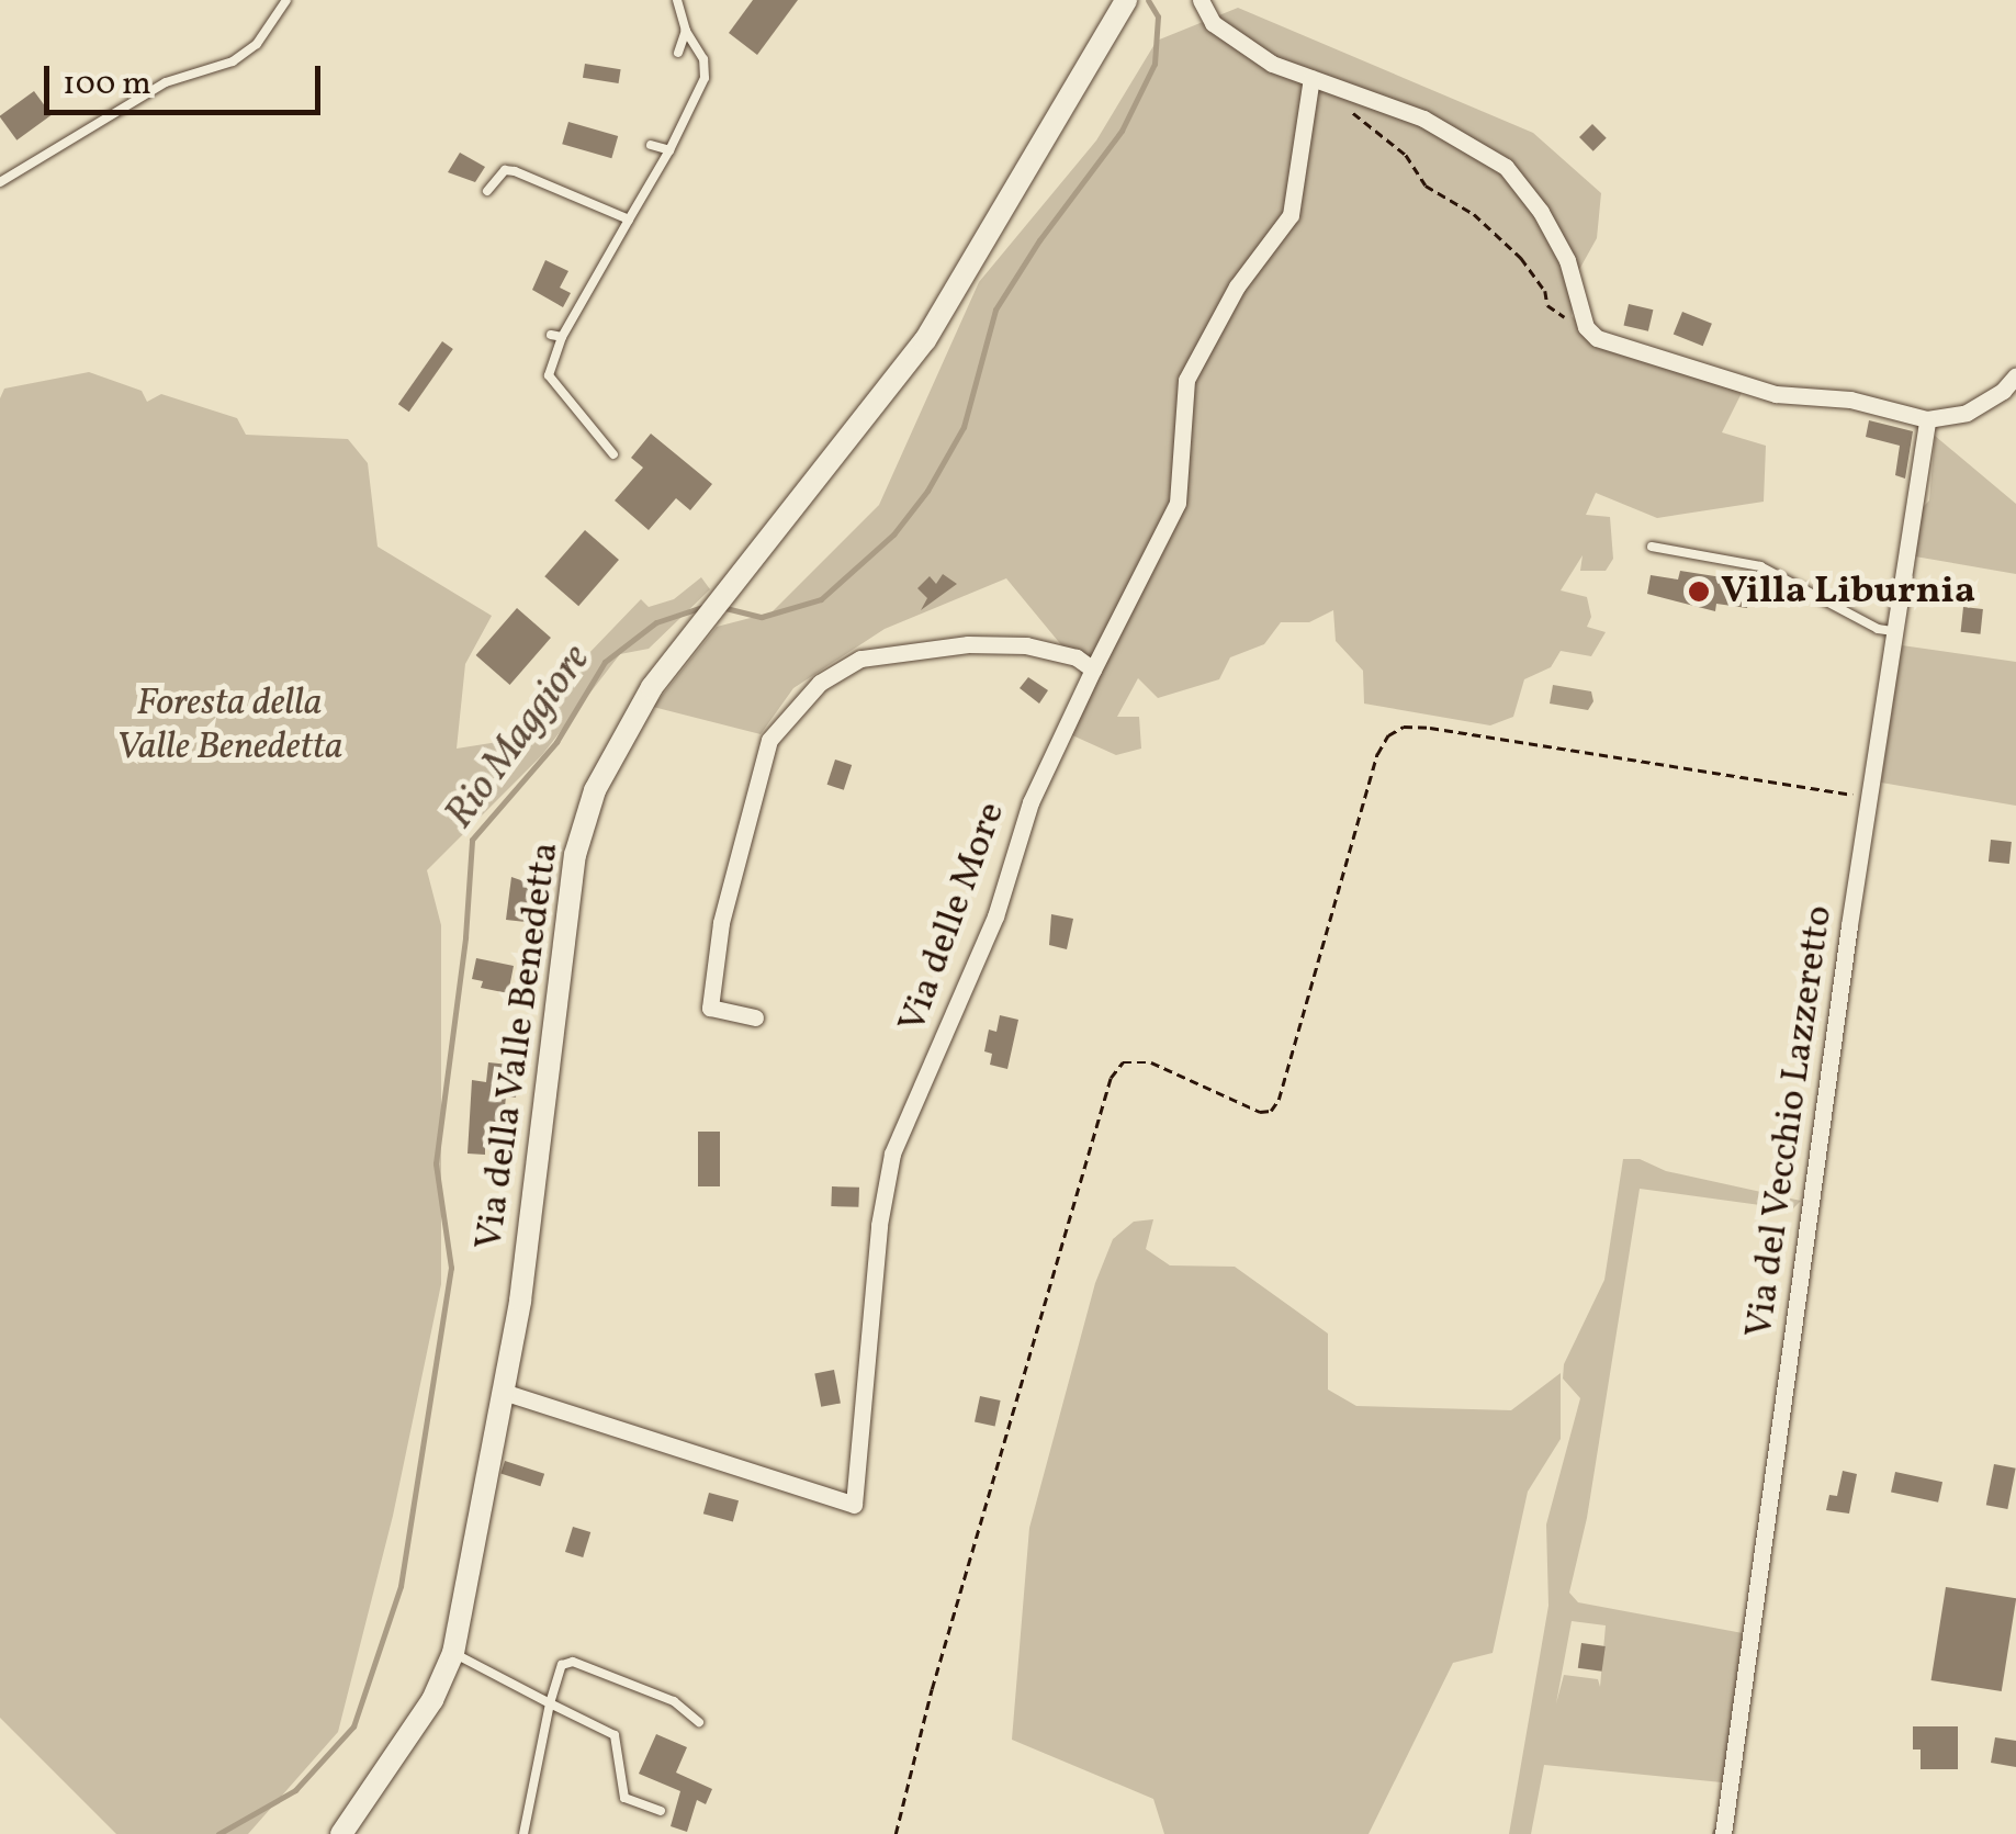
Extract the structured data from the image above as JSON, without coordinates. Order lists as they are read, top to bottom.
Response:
{
  "streets": {
    "main road": ["Via della Valle Benedetta"],
    "street": ["Via delle More", "Via del Vecchio Lazzeretto"]
  },
  "crossings": [
    ["Via delle More", "Via della Valle Benedetta"]
  ],
  "water": ["Rio Maggiore"],
  "parks": ["Foresta della Valle Benedetta"],
  "places": ["Villa Liburnia"],
  "scale_bar": "100 m"
}
